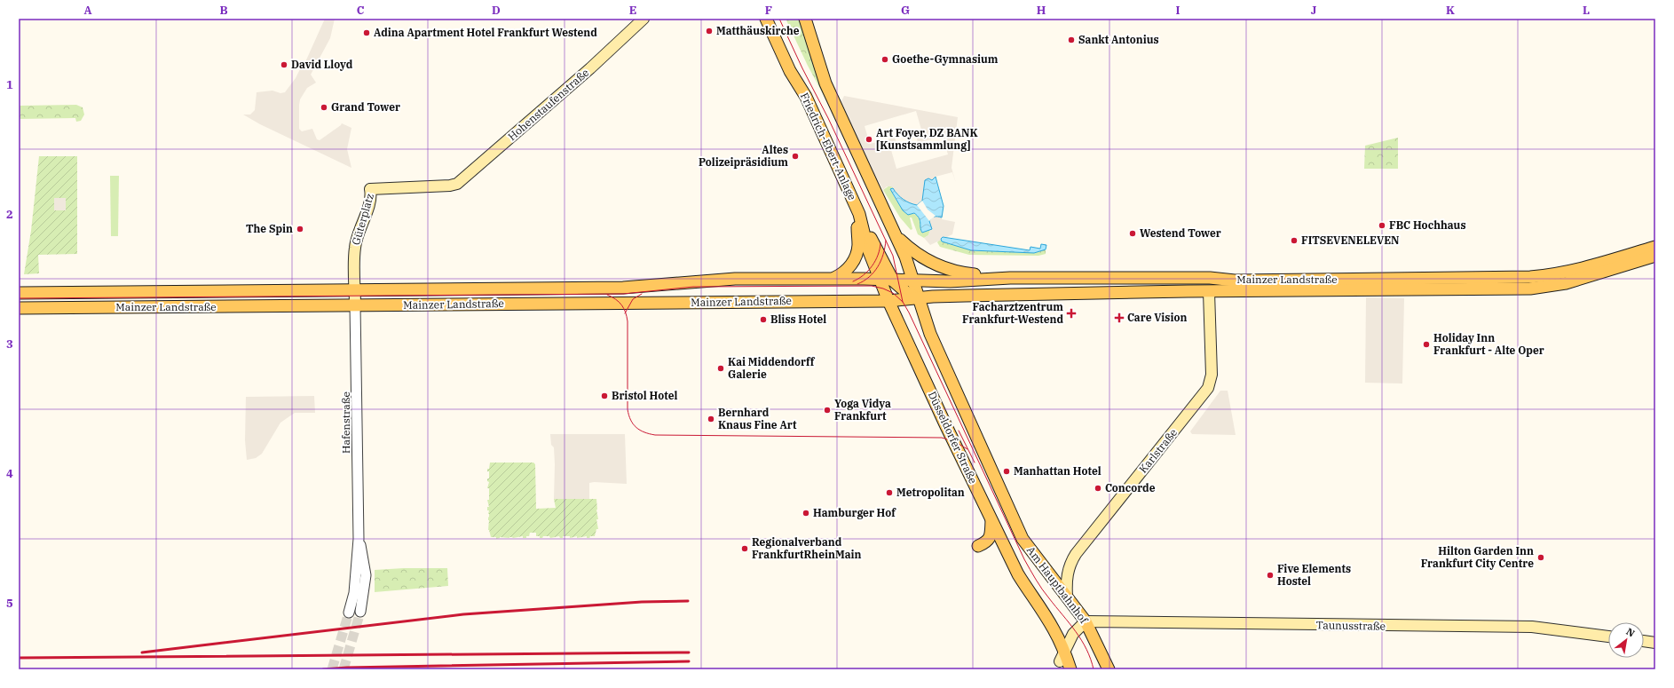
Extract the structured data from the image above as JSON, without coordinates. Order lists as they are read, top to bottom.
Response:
{
  "streets": {
    "main road": [
      "Hohenstaufenstraße",
      "Friedrich-Ebert-Anlage",
      "Güterplatz",
      "Mainzer Landstraße",
      "Düsseldorfer Straße",
      "Karlstraße",
      "Am Hauptbahnhof",
      "Taunusstraße"
    ],
    "street": ["Hafenstraße"]
  },
  "crossings": [
    ["Hohenstaufenstraße", "Güterplatz"],
    ["Friedrich-Ebert-Anlage", "Mainzer Landstraße"],
    ["Friedrich-Ebert-Anlage", "Düsseldorfer Straße"],
    ["Güterplatz", "Mainzer Landstraße"],
    ["Güterplatz", "Hafenstraße"],
    ["Mainzer Landstraße", "Hafenstraße"],
    ["Mainzer Landstraße", "Düsseldorfer Straße"],
    ["Mainzer Landstraße", "Karlstraße"],
    ["Düsseldorfer Straße", "Am Hauptbahnhof"],
    ["Karlstraße", "Am Hauptbahnhof"],
    ["Am Hauptbahnhof", "Taunusstraße"]
  ],
  "places": {
    "other": [
      "Matthäuskirche",
      "Adina Apartment Hotel Frankfurt Westend",
      "Sankt Antonius",
      "Goethe-Gymnasium",
      "David Lloyd",
      "Grand Tower",
      "Art Foyer, DZ BANK [Kunstsammlung]",
      "Altes Polizeipräsidium",
      "FBC Hochhaus",
      "The Spin",
      "Westend Tower",
      "FITSEVENELEVEN",
      "Bliss Hotel",
      "Holiday Inn Frankfurt - Alte Oper",
      "Kai Middendorff Galerie",
      "Bristol Hotel",
      "Yoga Vidya Frankfurt",
      "Bernhard Knaus Fine Art",
      "Manhattan Hotel",
      "Concorde",
      "Metropolitan",
      "Hamburger Hof",
      "Regionalverband FrankfurtRheinMain",
      "Hilton Garden Inn Frankfurt City Centre",
      "Five Elements Hostel"
    ],
    "health": ["Facharztzentrum Frankfurt-Westend", "Care Vision"]
  },
  "north": "top right",
  "grid": {
    "columns": [
      "A",
      "B",
      "C",
      "D",
      "E",
      "F",
      "G",
      "H",
      "I",
      "J",
      "K",
      "L"
    ],
    "rows": [
      "1",
      "2",
      "3",
      "4",
      "5"
    ]
  }
}
